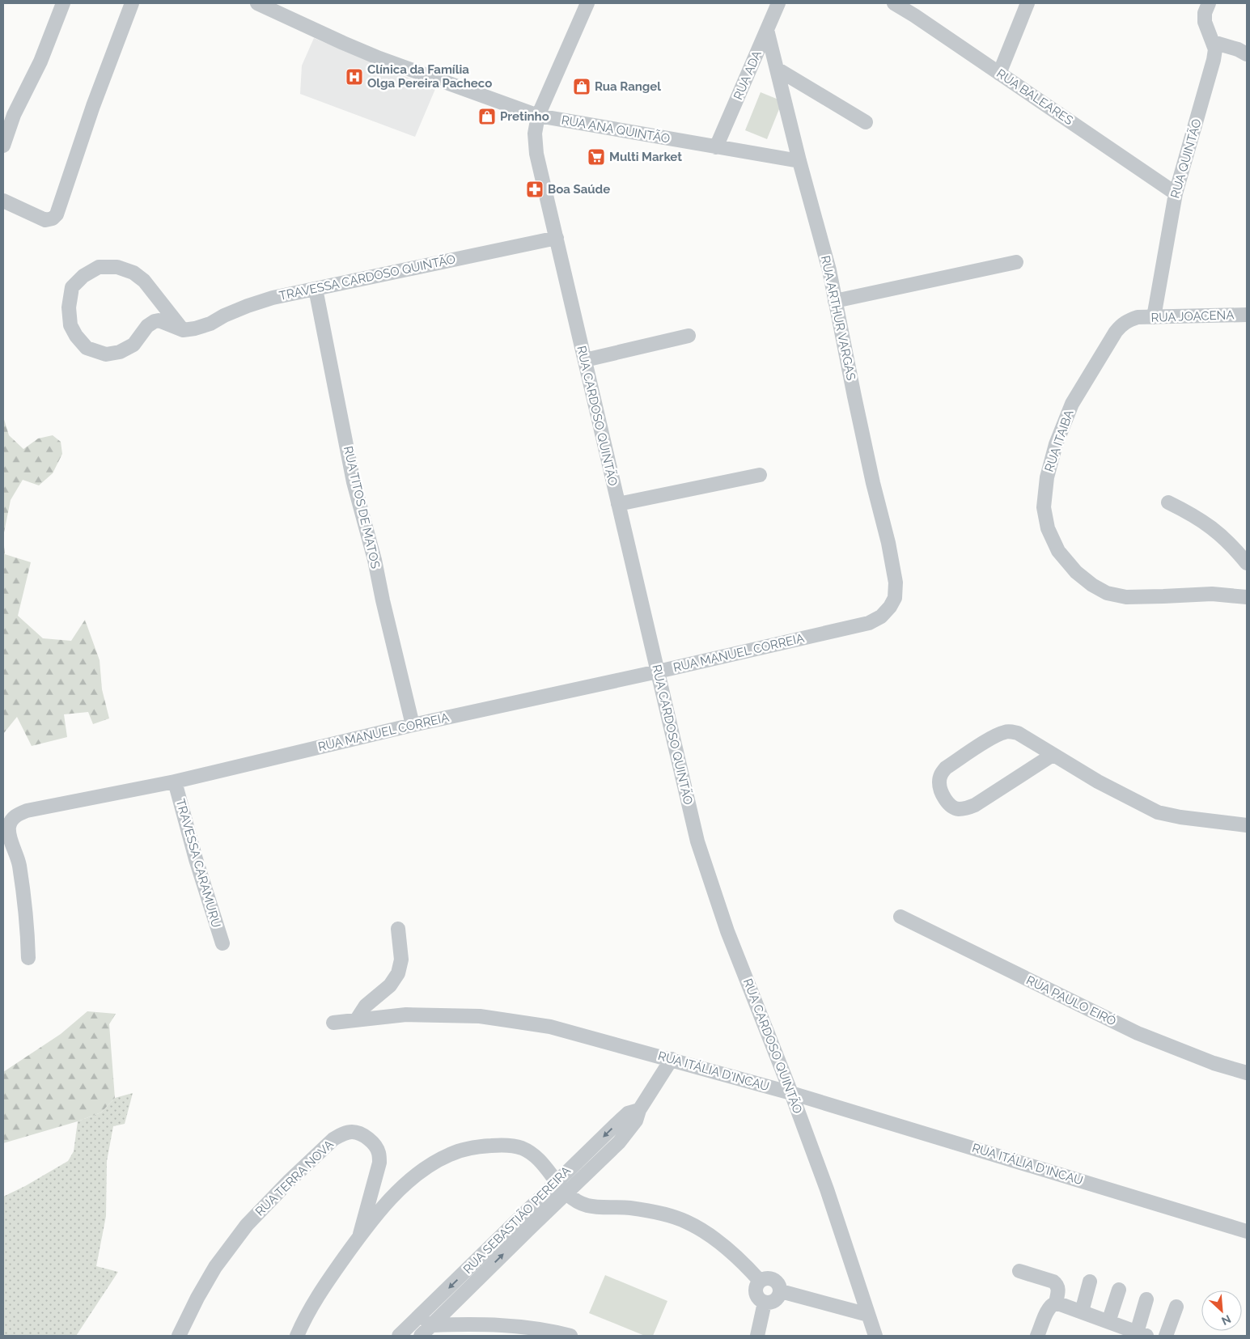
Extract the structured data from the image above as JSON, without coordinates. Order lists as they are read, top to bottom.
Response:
{
  "streets": {
    "street": [
      "RUA ADA",
      "RUA BALEARES",
      "RUA ANA QUINTÃO",
      "RUA QUINTÃO",
      "TRAVESSA CARDOSO QUINTÃO",
      "RUA JOACENA",
      "RUA ARTHUR VARGAS",
      "RUA CARDOSO QUINTÃO",
      "RUA ITAIBA",
      "RUA TITOS DE MATOS",
      "RUA MANUEL CORREIA",
      "TRAVESSA CARAMURU",
      "RUA PAULO EIRÓ",
      "RUA ITÁLIA D'INCAU",
      "RUA TERRA NOVA",
      "RUA SEBASTIÃO PEREIRA"
    ]
  },
  "crossings": [
    ["RUA ADA", "RUA ANA QUINTÃO"],
    ["RUA ADA", "RUA ARTHUR VARGAS"],
    ["RUA BALEARES", "RUA QUINTÃO"],
    ["RUA ANA QUINTÃO", "RUA ARTHUR VARGAS"],
    ["RUA ANA QUINTÃO", "RUA CARDOSO QUINTÃO"],
    ["RUA QUINTÃO", "RUA JOACENA"],
    ["TRAVESSA CARDOSO QUINTÃO", "RUA CARDOSO QUINTÃO"],
    ["TRAVESSA CARDOSO QUINTÃO", "RUA TITOS DE MATOS"],
    ["RUA JOACENA", "RUA ITAIBA"],
    ["RUA ARTHUR VARGAS", "RUA MANUEL CORREIA"],
    ["RUA CARDOSO QUINTÃO", "RUA MANUEL CORREIA"],
    ["RUA CARDOSO QUINTÃO", "RUA ITÁLIA D'INCAU"],
    ["RUA TITOS DE MATOS", "RUA MANUEL CORREIA"],
    ["RUA MANUEL CORREIA", "TRAVESSA CARAMURU"],
    ["RUA ITÁLIA D'INCAU", "RUA SEBASTIÃO PEREIRA"]
  ],
  "places": {
    "hospital": ["Clínica da Família Olga Pereira Pacheco"],
    "shop": ["Rua Rangel", "Pretinho"],
    "supermarket": ["Multi Market"],
    "pharmacy": ["Boa Saúde"]
  },
  "north": "bottom right"
}
